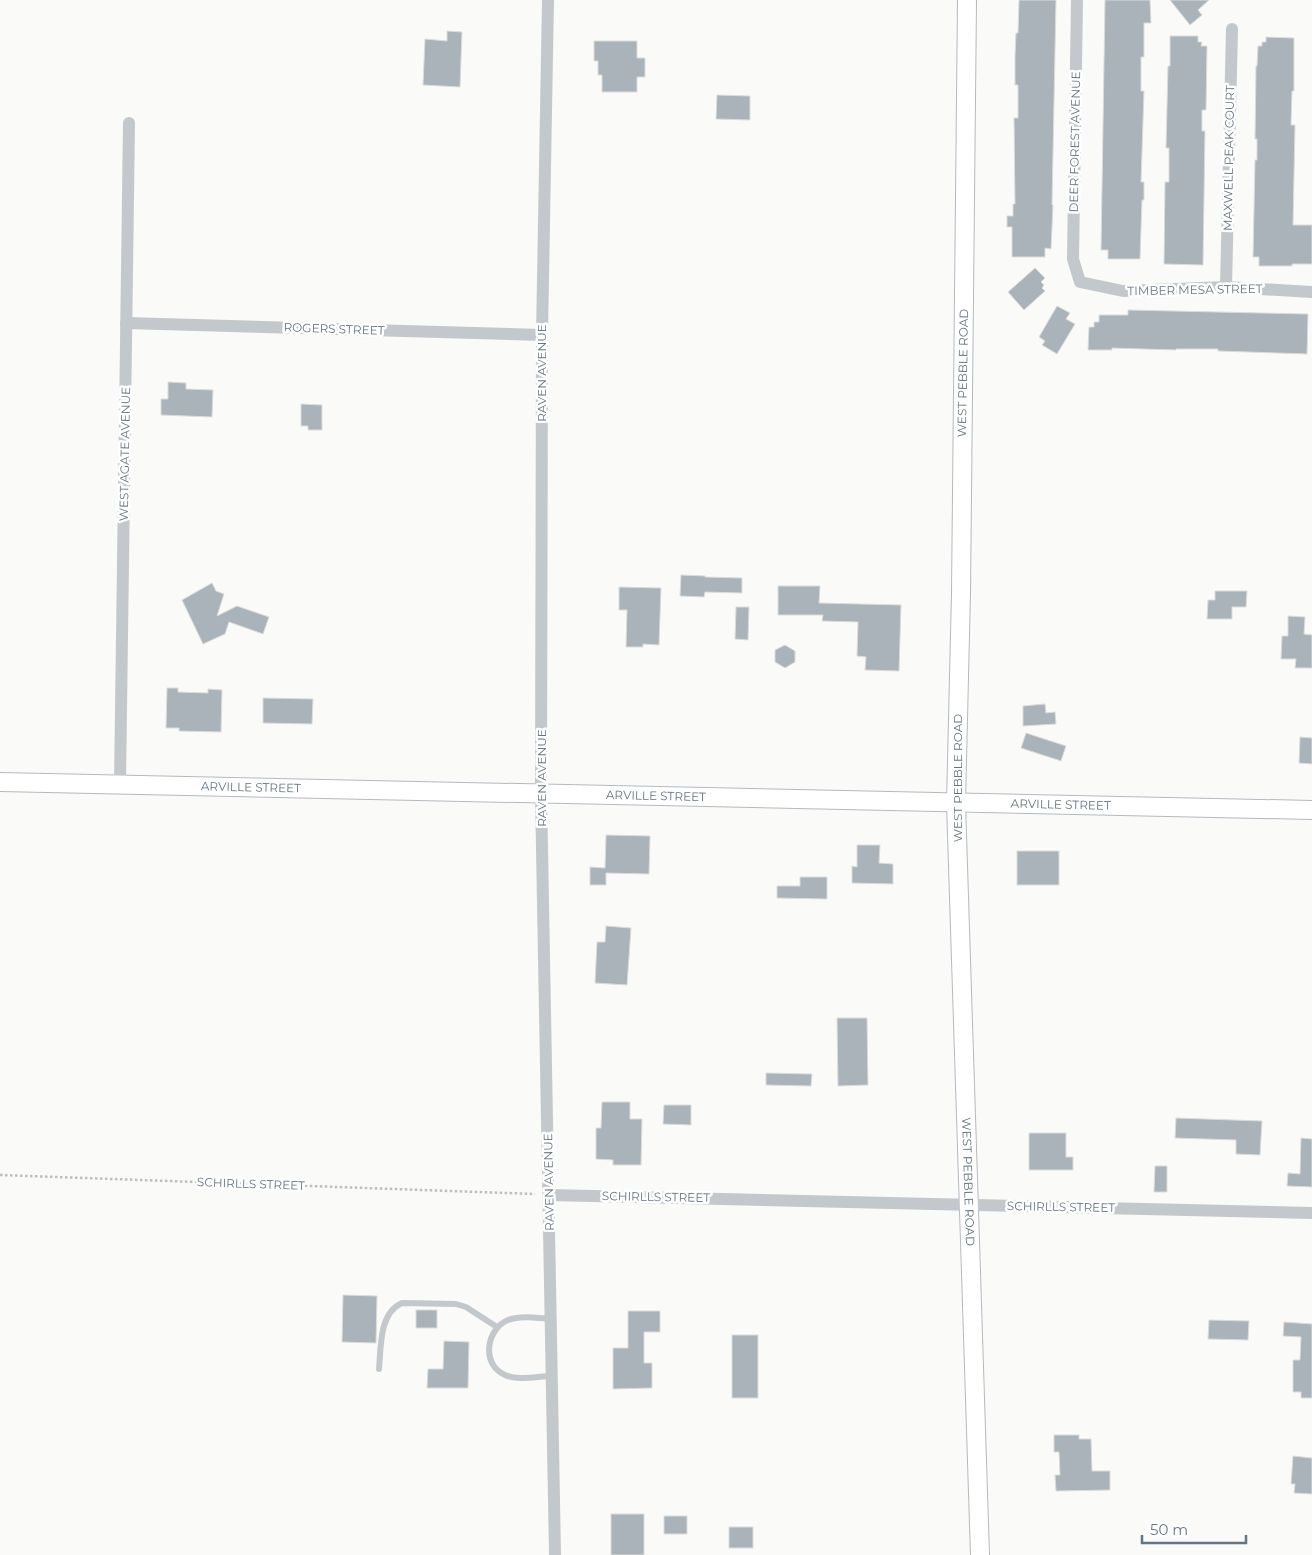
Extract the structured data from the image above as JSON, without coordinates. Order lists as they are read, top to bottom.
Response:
{
  "streets": {
    "street": [
      "DEER FOREST AVENUE",
      "MAXWELL PEAK COURT",
      "TIMBER MESA STREET",
      "ROGERS STREET",
      "RAVEN AVENUE",
      "WEST PEBBLE ROAD",
      "WEST AGATE AVENUE",
      "ARVILLE STREET",
      "SCHIRLLS STREET"
    ]
  },
  "crossings": [
    ["DEER FOREST AVENUE", "TIMBER MESA STREET"],
    ["MAXWELL PEAK COURT", "TIMBER MESA STREET"],
    ["ROGERS STREET", "RAVEN AVENUE"],
    ["ROGERS STREET", "WEST AGATE AVENUE"],
    ["RAVEN AVENUE", "ARVILLE STREET"],
    ["RAVEN AVENUE", "SCHIRLLS STREET"],
    ["WEST PEBBLE ROAD", "ARVILLE STREET"],
    ["WEST PEBBLE ROAD", "SCHIRLLS STREET"],
    ["WEST AGATE AVENUE", "ARVILLE STREET"]
  ],
  "scale_bar": "50 m"
}
